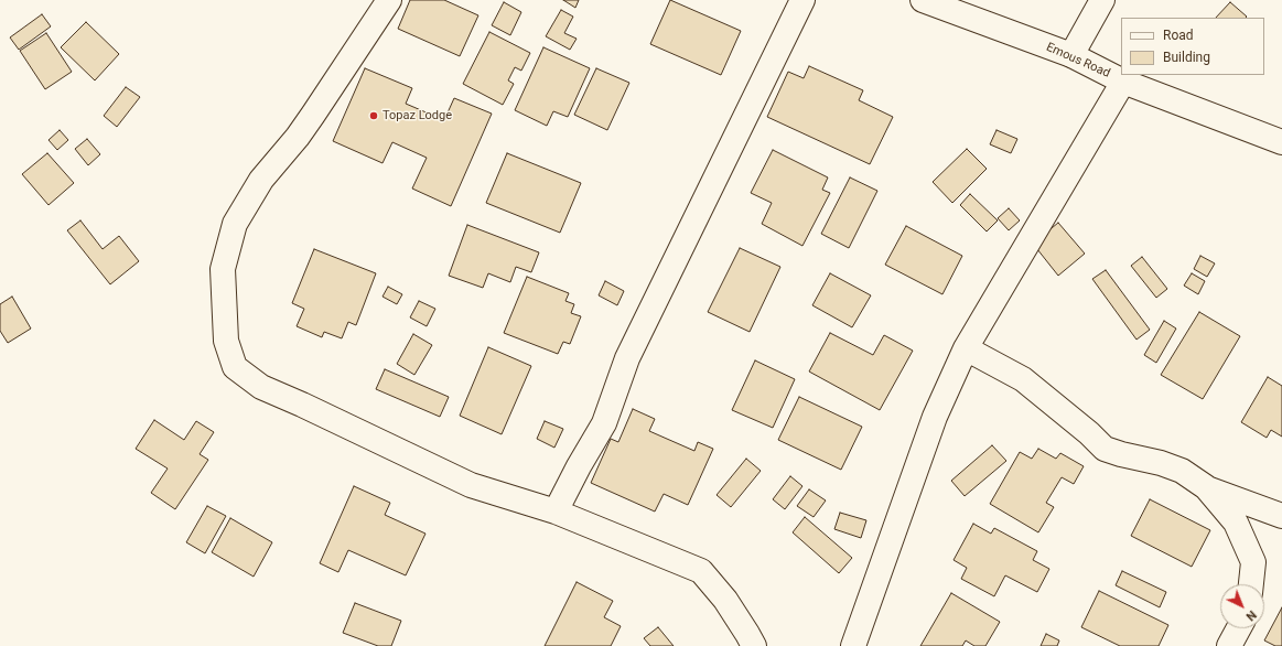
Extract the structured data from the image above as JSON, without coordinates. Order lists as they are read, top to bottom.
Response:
{
  "streets": {
    "street": ["Emous Road"]
  },
  "places": ["Topaz Lodge"],
  "legend": ["Road", "Building"],
  "north": "bottom right"
}
